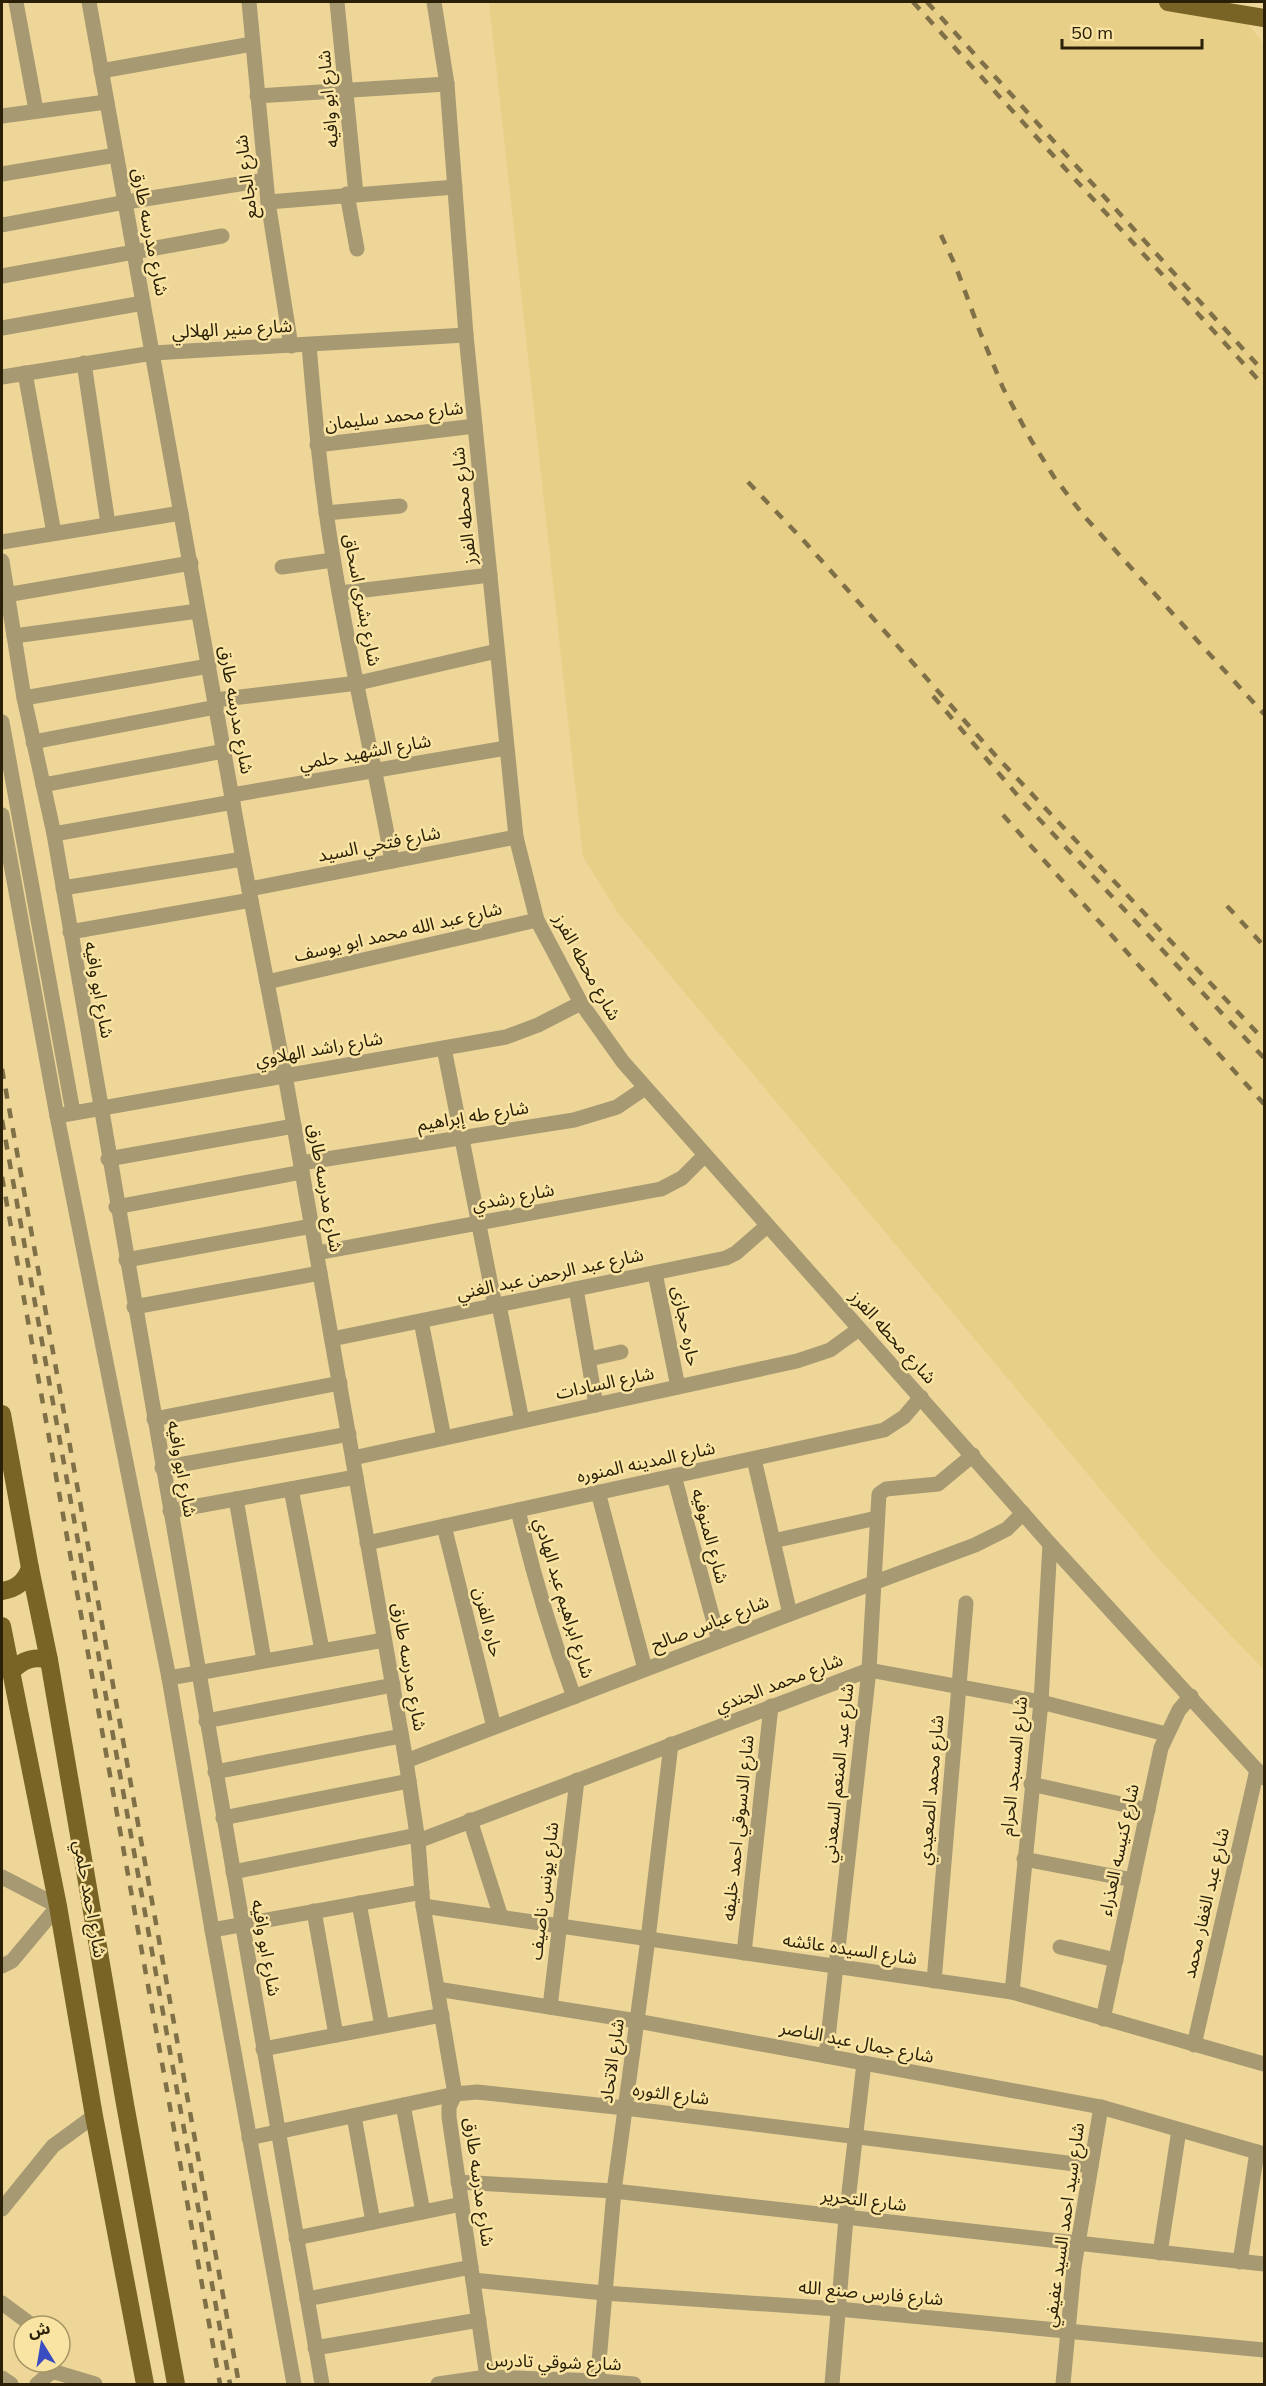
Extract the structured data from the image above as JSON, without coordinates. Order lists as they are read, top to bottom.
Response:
{
  "streets": {
    "main road": ["شارع احمد حلمي"],
    "street": [
      "شارع ابو وافيه",
      "شارع الجامع",
      "شارع مدرسه طارق",
      "شارع منير الهلالي",
      "شارع محمد سليمان",
      "شارع محطه الفرز",
      "شارع بشرى اسحاق",
      "شارع الشهيد حلمي",
      "شارع فتحي السيد",
      "شارع عبد الله محمد ابو يوسف",
      "شارع راشد الهلاوي",
      "شارع طه إبراهيم",
      "شارع رشدي",
      "شارع عبد الرحمن عبد الغني",
      "حاره حجازى",
      "شارع السادات",
      "شارع المدينه المنوره",
      "شارع المنوفيه",
      "شارع ابراهيم عبد الهادي",
      "حاره الفرن",
      "شارع عباس صالح",
      "شارع محمد الجندي",
      "شارع المسجد الحرام",
      "شارع عبد المنعم السعدني",
      "شارع محمد الصعيدي",
      "شارع الدسوقي احمد خليفه",
      "شارع كنيسه العذراء",
      "شارع يونس ناصيف",
      "شارع عبد الغفار محمد",
      "شارع السيده عائشه",
      "شارع جمال عبد الناصر",
      "شارع الاتحاد",
      "شارع الثوره",
      "شارع التحرير",
      "شارع سيد احمد السيد عفيفي",
      "شارع فارس صنع الله",
      "شارع شوقي تادرس"
    ]
  },
  "crossings": [
    ["شارع ابو وافيه", "شارع الشهيد حلمي"],
    ["شارع ابو وافيه", "شارع فتحي السيد"],
    ["شارع ابو وافيه", "شارع راشد الهلاوي"],
    ["شارع ابو وافيه", "شارع طه إبراهيم"],
    ["شارع ابو وافيه", "شارع محمد الجندي"],
    ["شارع ابو وافيه", "شارع السيده عائشه"],
    ["شارع ابو وافيه", "شارع الثوره"],
    ["شارع ابو وافيه", "شارع فارس صنع الله"],
    ["شارع الجامع", "شارع منير الهلالي"],
    ["شارع مدرسه طارق", "شارع منير الهلالي"],
    ["شارع مدرسه طارق", "شارع الشهيد حلمي"],
    ["شارع مدرسه طارق", "شارع فتحي السيد"],
    ["شارع مدرسه طارق", "شارع عبد الله محمد ابو يوسف"],
    ["شارع مدرسه طارق", "شارع راشد الهلاوي"],
    ["شارع مدرسه طارق", "شارع طه إبراهيم"],
    ["شارع مدرسه طارق", "شارع رشدي"],
    ["شارع مدرسه طارق", "شارع عبد الرحمن عبد الغني"],
    ["شارع مدرسه طارق", "شارع السادات"],
    ["شارع مدرسه طارق", "شارع المدينه المنوره"],
    ["شارع مدرسه طارق", "شارع عباس صالح"],
    ["شارع مدرسه طارق", "شارع محمد الجندي"],
    ["شارع مدرسه طارق", "شارع السيده عائشه"],
    ["شارع مدرسه طارق", "شارع جمال عبد الناصر"],
    ["شارع مدرسه طارق", "شارع الثوره"],
    ["شارع مدرسه طارق", "شارع التحرير"],
    ["شارع مدرسه طارق", "شارع فارس صنع الله"],
    ["شارع مدرسه طارق", "شارع شوقي تادرس"],
    ["شارع منير الهلالي", "شارع محطه الفرز"],
    ["شارع منير الهلالي", "شارع بشرى اسحاق"],
    ["شارع محمد سليمان", "شارع محطه الفرز"],
    ["شارع محمد سليمان", "شارع بشرى اسحاق"],
    ["شارع محطه الفرز", "شارع الشهيد حلمي"],
    ["شارع محطه الفرز", "شارع فتحي السيد"],
    ["شارع محطه الفرز", "شارع عبد الله محمد ابو يوسف"],
    ["شارع محطه الفرز", "شارع راشد الهلاوي"],
    ["شارع محطه الفرز", "شارع طه إبراهيم"],
    ["شارع محطه الفرز", "شارع رشدي"],
    ["شارع محطه الفرز", "شارع عبد الرحمن عبد الغني"],
    ["شارع محطه الفرز", "شارع السادات"],
    ["شارع محطه الفرز", "شارع المدينه المنوره"],
    ["شارع محطه الفرز", "شارع عباس صالح"],
    ["شارع محطه الفرز", "شارع المسجد الحرام"],
    ["شارع محطه الفرز", "شارع عبد المنعم السعدني"],
    ["شارع محطه الفرز", "شارع كنيسه العذراء"],
    ["شارع محطه الفرز", "شارع عبد الغفار محمد"],
    ["شارع بشرى اسحاق", "شارع الشهيد حلمي"],
    ["شارع بشرى اسحاق", "شارع فتحي السيد"],
    ["شارع عبد الرحمن عبد الغني", "حاره حجازى"],
    ["حاره حجازى", "شارع السادات"],
    ["شارع المدينه المنوره", "شارع المنوفيه"],
    ["شارع المدينه المنوره", "شارع ابراهيم عبد الهادي"],
    ["شارع المدينه المنوره", "حاره الفرن"],
    ["شارع المنوفيه", "شارع عباس صالح"],
    ["شارع ابراهيم عبد الهادي", "شارع عباس صالح"],
    ["حاره الفرن", "شارع عباس صالح"],
    ["شارع عباس صالح", "شارع عبد المنعم السعدني"],
    ["شارع محمد الجندي", "شارع المسجد الحرام"],
    ["شارع محمد الجندي", "شارع عبد المنعم السعدني"],
    ["شارع محمد الجندي", "شارع محمد الصعيدي"],
    ["شارع محمد الجندي", "شارع الدسوقي احمد خليفه"],
    ["شارع محمد الجندي", "شارع كنيسه العذراء"],
    ["شارع محمد الجندي", "شارع يونس ناصيف"],
    ["شارع محمد الجندي", "شارع الاتحاد"],
    ["شارع المسجد الحرام", "شارع السيده عائشه"],
    ["شارع عبد المنعم السعدني", "شارع السيده عائشه"],
    ["شارع عبد المنعم السعدني", "شارع جمال عبد الناصر"],
    ["شارع محمد الصعيدي", "شارع السيده عائشه"],
    ["شارع الدسوقي احمد خليفه", "شارع السيده عائشه"],
    ["شارع كنيسه العذراء", "شارع السيده عائشه"],
    ["شارع يونس ناصيف", "شارع السيده عائشه"],
    ["شارع يونس ناصيف", "شارع جمال عبد الناصر"],
    ["شارع عبد الغفار محمد", "شارع السيده عائشه"],
    ["شارع السيده عائشه", "شارع الاتحاد"],
    ["شارع جمال عبد الناصر", "شارع الاتحاد"],
    ["شارع جمال عبد الناصر", "شارع سيد احمد السيد عفيفي"],
    ["شارع الاتحاد", "شارع الثوره"],
    ["شارع الاتحاد", "شارع التحرير"],
    ["شارع الاتحاد", "شارع فارس صنع الله"],
    ["شارع الاتحاد", "شارع شوقي تادرس"],
    ["شارع الثوره", "شارع سيد احمد السيد عفيفي"],
    ["شارع التحرير", "شارع سيد احمد السيد عفيفي"],
    ["شارع سيد احمد السيد عفيفي", "شارع فارس صنع الله"]
  ],
  "scale_bar": "50 m",
  "north": "top"
}
